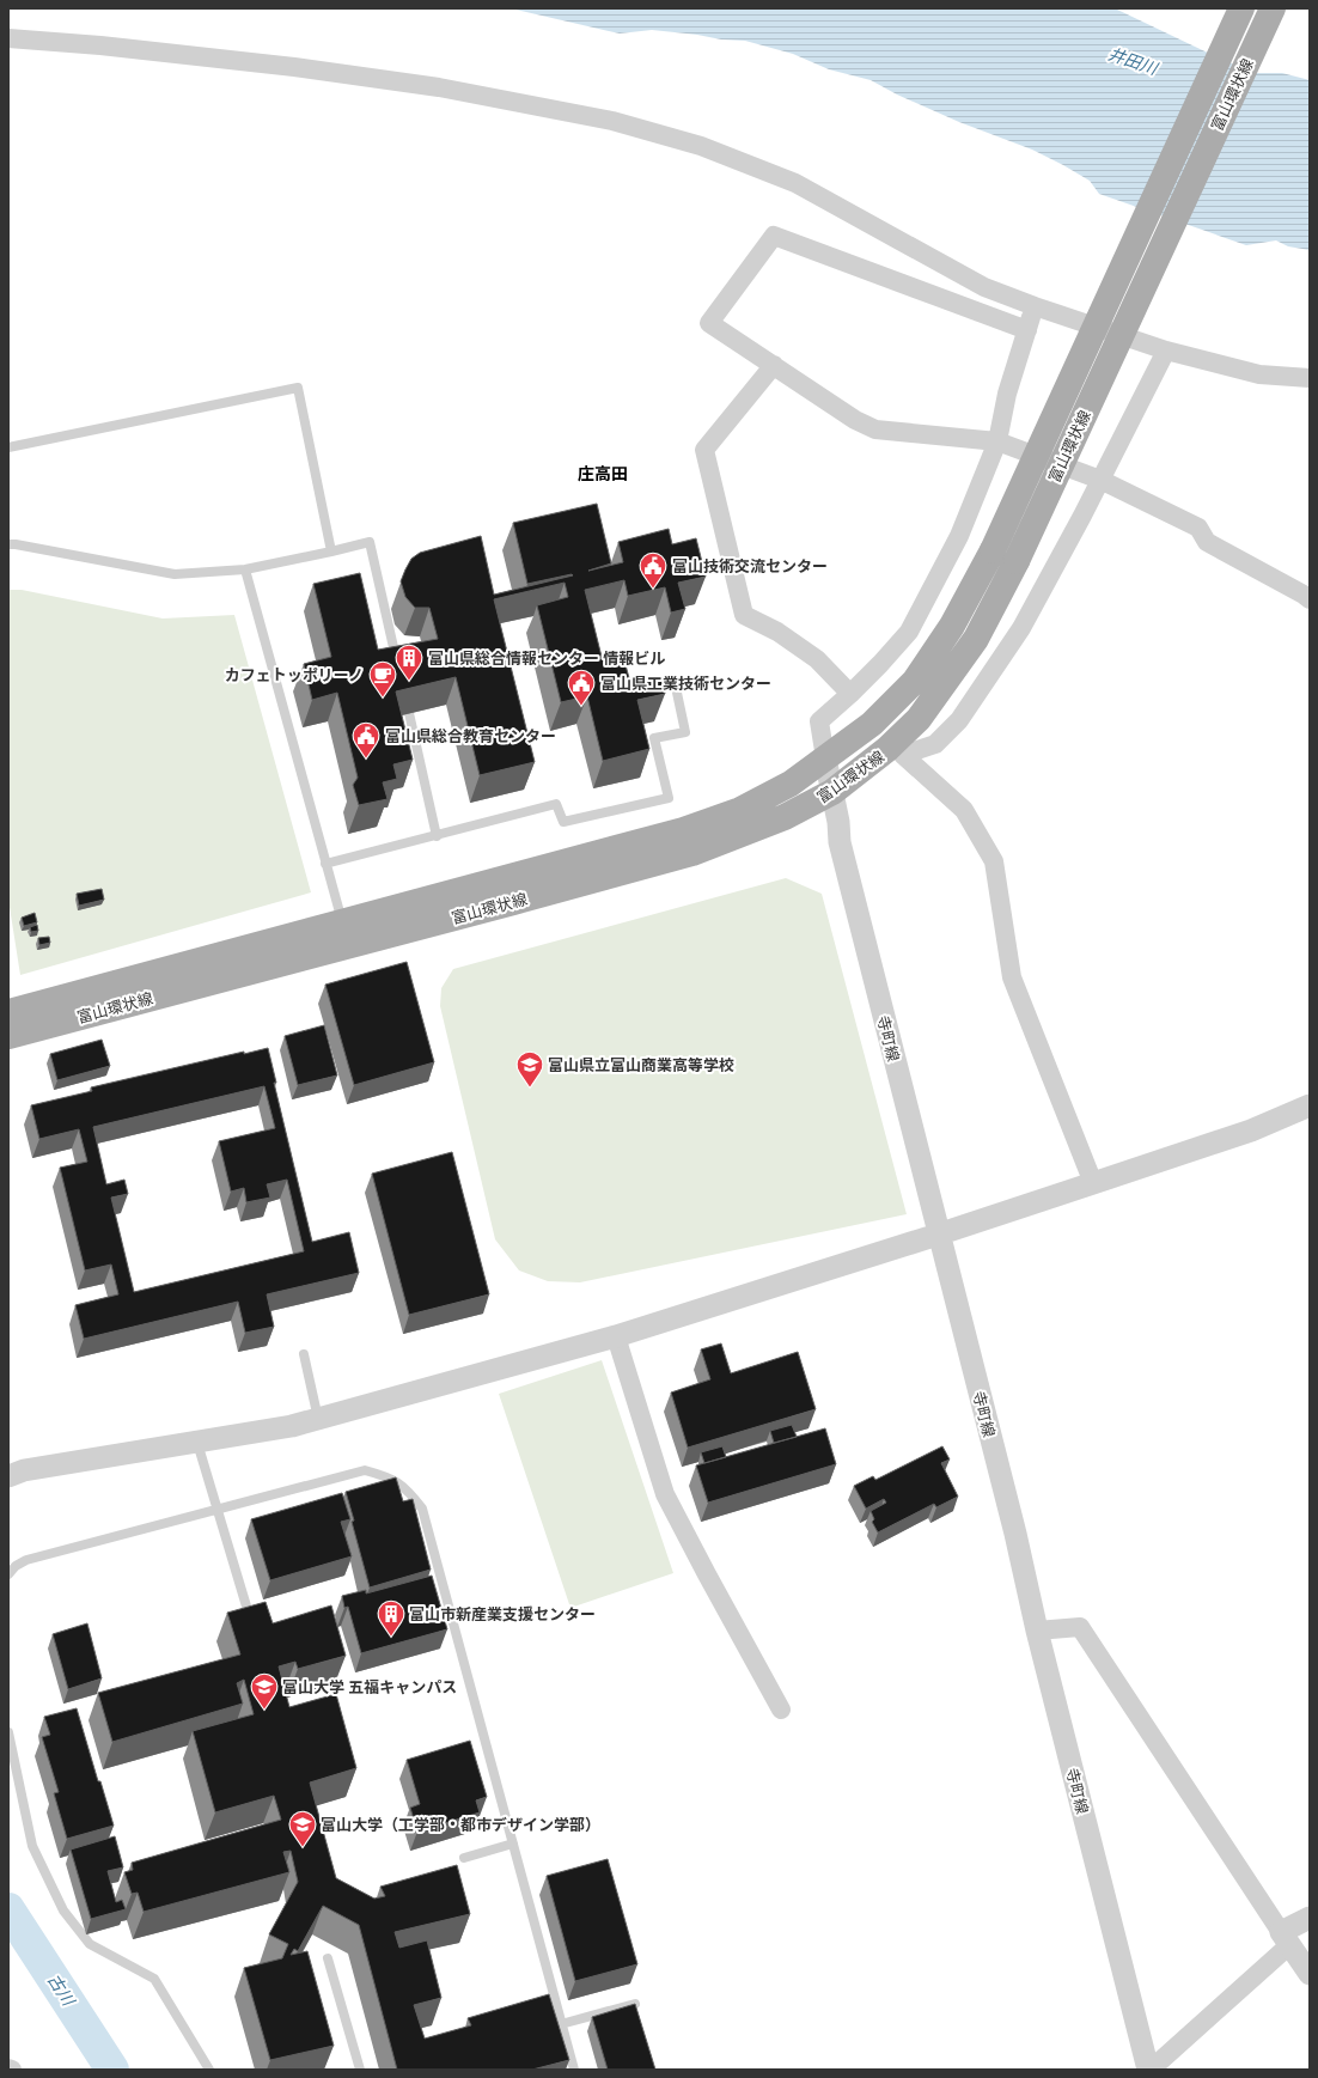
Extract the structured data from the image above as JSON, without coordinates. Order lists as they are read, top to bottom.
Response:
{
  "streets": {
    "main road": ["富山環状線"],
    "street": ["寺町線"]
  },
  "crossings": [
    ["富山環状線", "寺町線"]
  ],
  "districts": ["庄高田"],
  "water": ["井田川", "古川"],
  "places": {
    "public building": ["富山技術交流センター", "富山県工業技術センター", "富山県総合教育センター"],
    "building": ["富山県総合情報センター 情報ビル", "富山市新産業支援センター"],
    "cafe": ["カフェトッポリーノ"],
    "school or university": ["富山県立富山商業高等学校", "富山大学 五福キャンパス", "富山大学（工学部・都市デザイン学部）"]
  }
}
